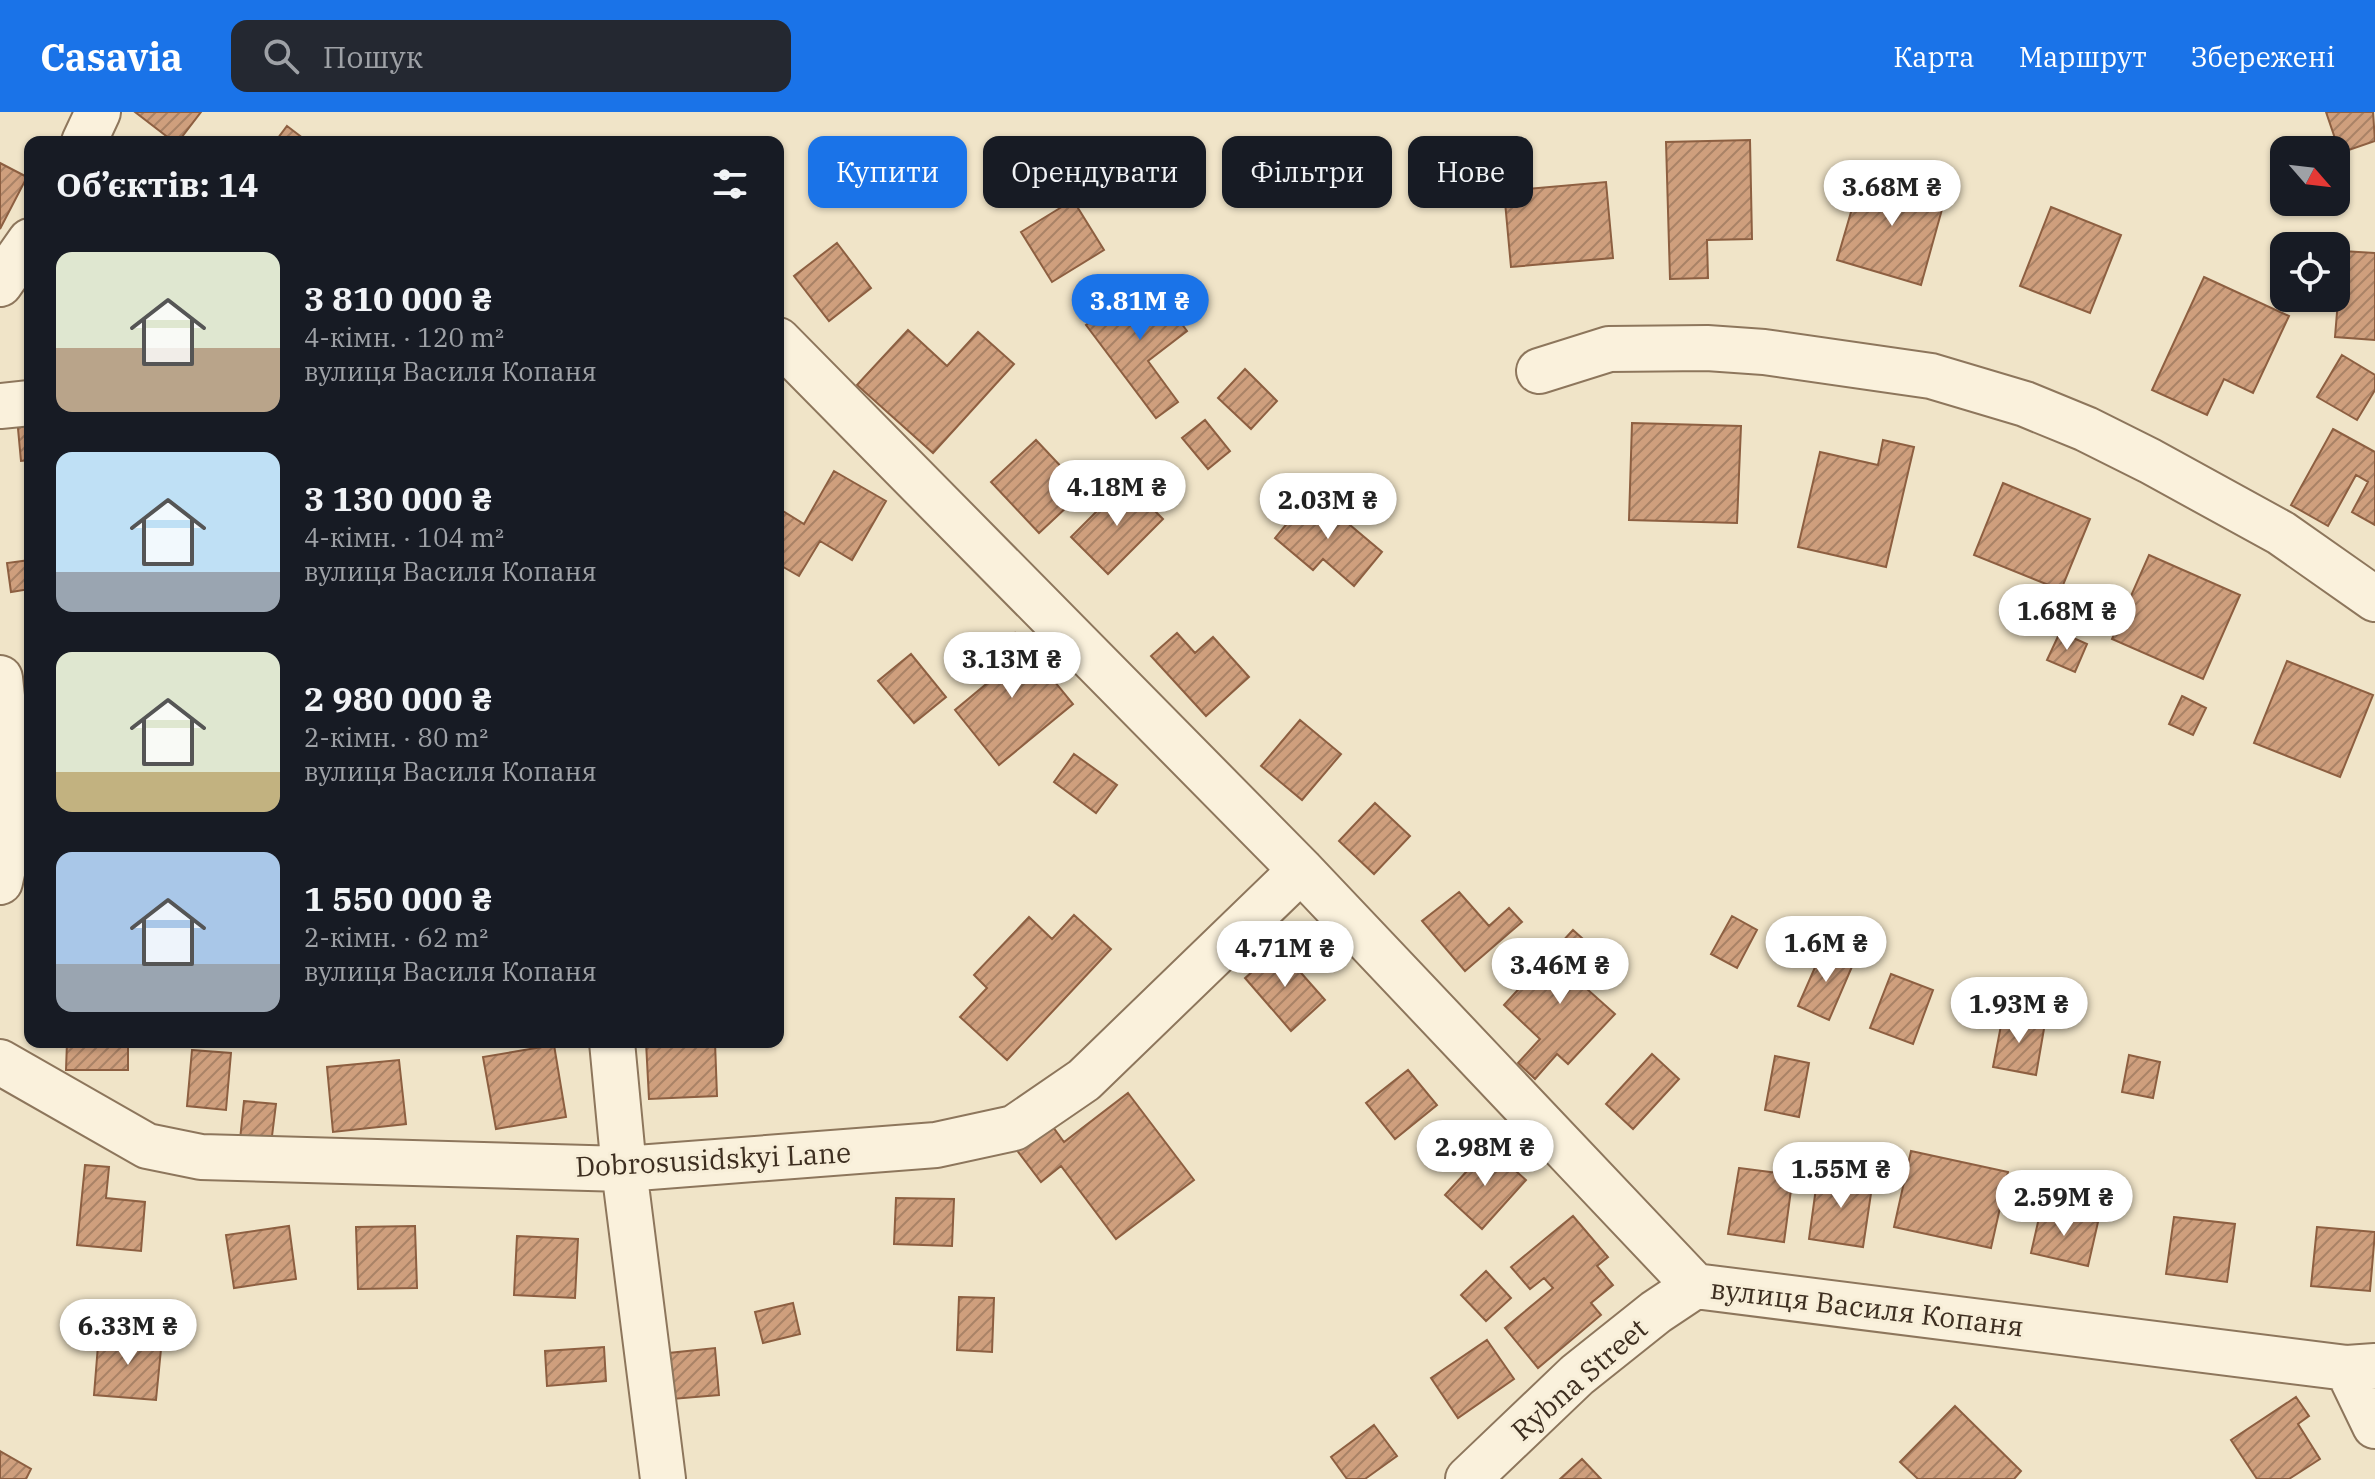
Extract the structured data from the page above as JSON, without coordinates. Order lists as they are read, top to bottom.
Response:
{
  "streets": {
    "street": ["Dobrosusidskyi Lane", "вулиця Василя Копаня", "Rybna Street"]
  },
  "crossings": [
    ["Dobrosusidskyi Lane", "вулиця Василя Копаня"],
    ["вулиця Василя Копаня", "Rybna Street"]
  ],
  "north": "bottom right",
  "page": {
    "header": "Casavia",
    "search": "Пошук",
    "nav": ["Карта", "Маршрут", "Збережені"],
    "chip": [
      "Купити",
      "Орендувати",
      "Фільтри",
      "Нове"
    ],
    "heading": "Об’єктів: 14",
    "price": [
      "3.68M ₴",
      "3.81M ₴",
      "4.18M ₴",
      "2.03M ₴",
      "1.68M ₴",
      "3.13M ₴",
      "1.6M ₴",
      "4.71M ₴",
      "3.46M ₴",
      "1.93M ₴",
      "2.98M ₴",
      "1.55M ₴",
      "2.59M ₴",
      "6.33M ₴"
    ],
    "list": [
      {
        "name": "3 810 000 ₴",
        "note": "4-кімн. · 120 m² · вулиця Василя Копаня"
      },
      {
        "name": "3 130 000 ₴",
        "note": "4-кімн. · 104 m² · вулиця Василя Копаня"
      },
      {
        "name": "2 980 000 ₴",
        "note": "2-кімн. · 80 m² · вулиця Василя Копаня"
      },
      {
        "name": "1 550 000 ₴",
        "note": "2-кімн. · 62 m² · вулиця Василя Копаня"
      }
    ]
  }
}
